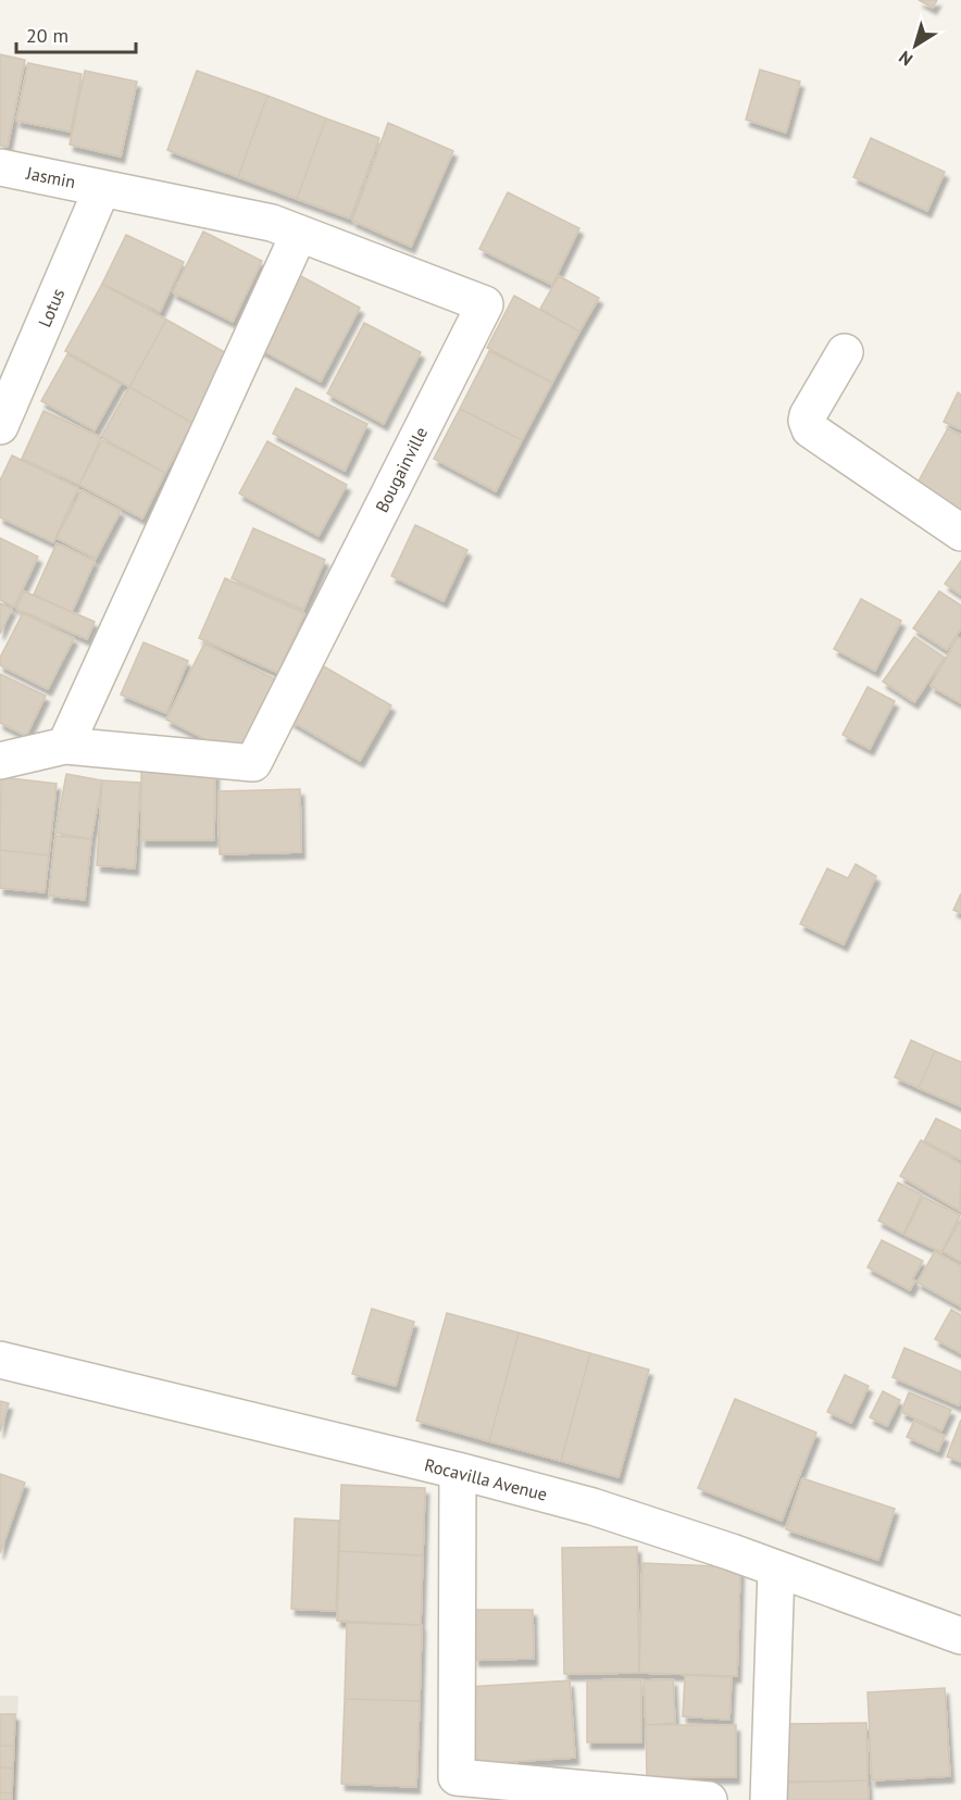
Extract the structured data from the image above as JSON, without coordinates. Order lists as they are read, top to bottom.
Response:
{
  "streets": {
    "street": [
      "Jasmin",
      "Lotus",
      "Bougainville",
      "Rocavilla Avenue"
    ]
  },
  "crossings": [
    ["Jasmin", "Lotus"],
    ["Jasmin", "Bougainville"],
    ["Lotus", "Bougainville"]
  ],
  "scale_bar": "20 m",
  "north": "bottom left"
}
